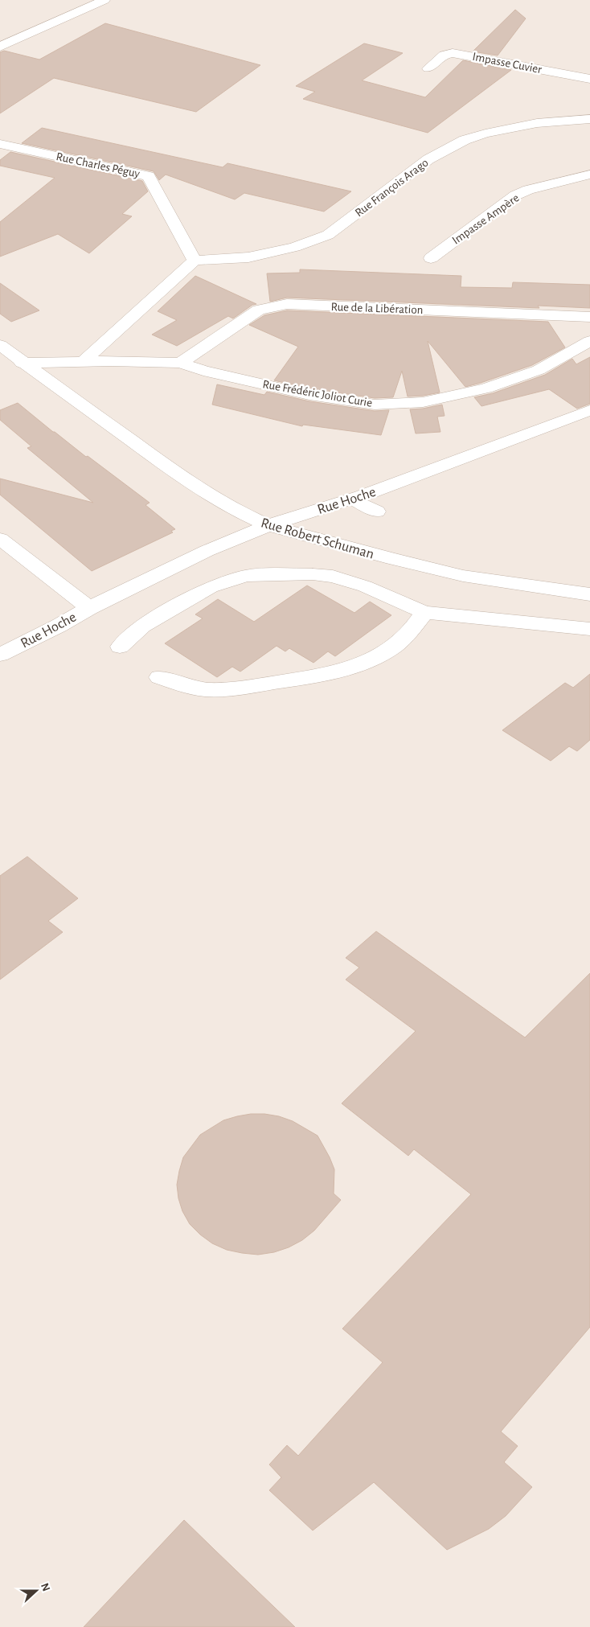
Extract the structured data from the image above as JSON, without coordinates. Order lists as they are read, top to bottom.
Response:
{
  "streets": {
    "street": [
      "Impasse Cuvier",
      "Rue Charles Péguy",
      "Rue François Arago",
      "Impasse Ampère",
      "Rue de la Libération",
      "Rue Frédéric Joliot Curie",
      "Rue Hoche",
      "Rue Robert Schuman"
    ]
  },
  "crossings": [
    ["Rue Charles Péguy", "Rue François Arago"],
    ["Rue de la Libération", "Rue Frédéric Joliot Curie"],
    ["Rue Frédéric Joliot Curie", "Rue Robert Schuman"],
    ["Rue Hoche", "Rue Robert Schuman"]
  ],
  "north": "right"
}
